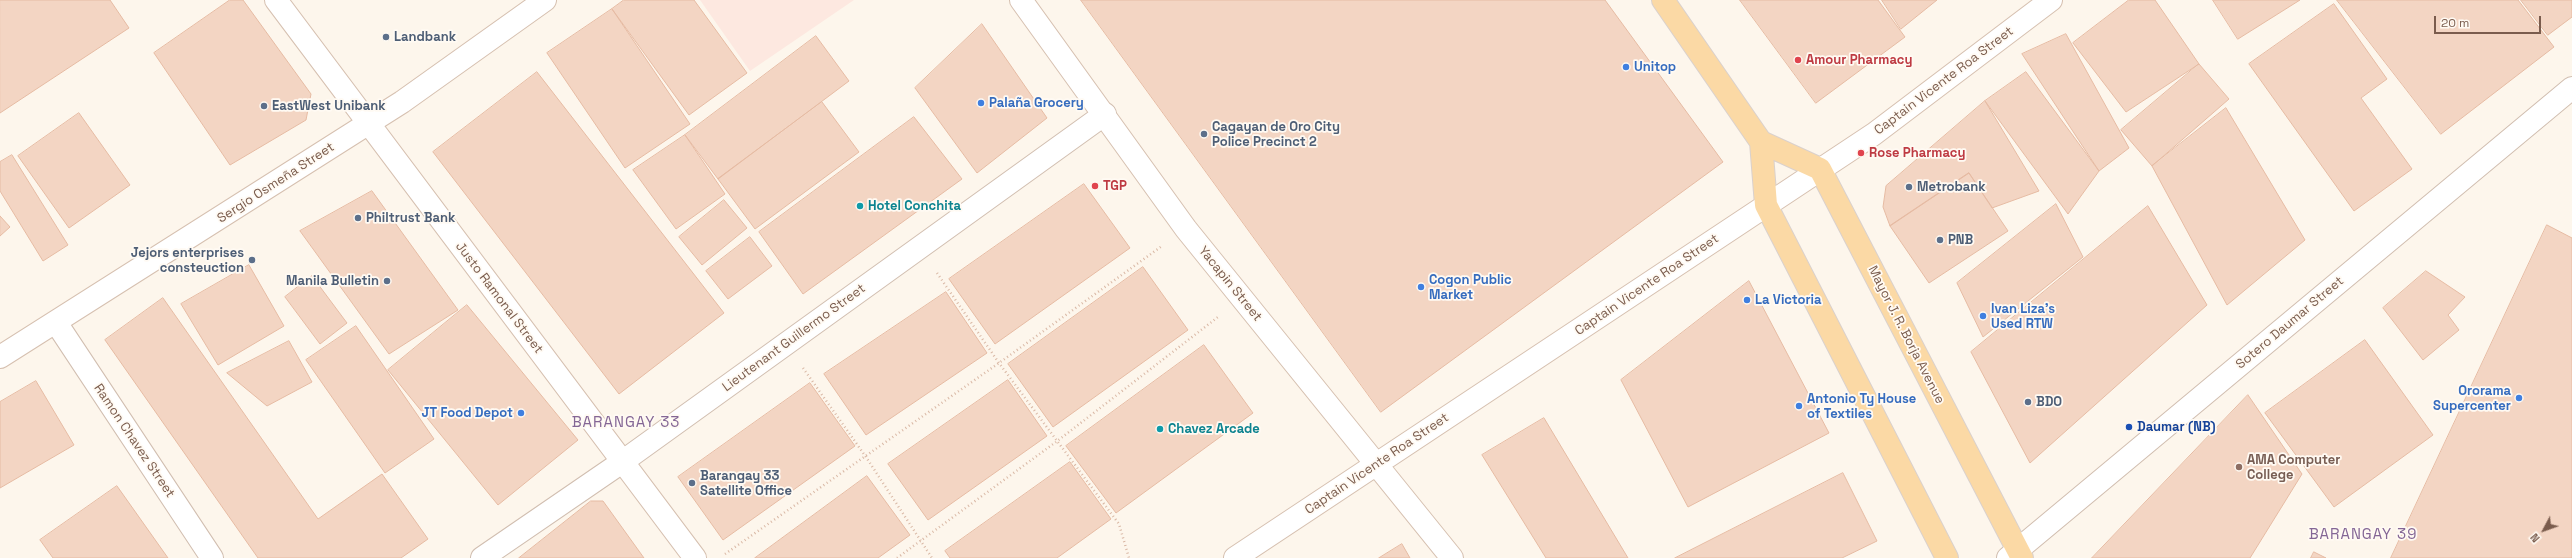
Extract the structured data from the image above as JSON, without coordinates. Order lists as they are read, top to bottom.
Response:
{
  "streets": {
    "main road": ["Mayor J. R. Borja Avenue"],
    "street": [
      "Captain Vicente Roa Street",
      "Sergio Osmeña Street",
      "Yacapin Street",
      "Justo Ramonal Street",
      "Sotero Daumar Street",
      "Lieutenant Guillermo Street",
      "Ramon Chavez Street"
    ]
  },
  "crossings": [
    ["Captain Vicente Roa Street", "Yacapin Street"],
    ["Captain Vicente Roa Street", "Mayor J. R. Borja Avenue"],
    ["Sergio Osmeña Street", "Justo Ramonal Street"],
    ["Sergio Osmeña Street", "Ramon Chavez Street"],
    ["Yacapin Street", "Lieutenant Guillermo Street"],
    ["Justo Ramonal Street", "Lieutenant Guillermo Street"],
    ["Sotero Daumar Street", "Mayor J. R. Borja Avenue"]
  ],
  "districts": ["BARANGAY 33", "BARANGAY 39"],
  "places": [
    "Landbank",
    "Amour Pharmacy",
    "Unitop",
    "Palaña Grocery",
    "EastWest Unibank",
    "Cagayan de Oro City Police Precinct 2",
    "Rose Pharmacy",
    "TGP",
    "Metrobank",
    "Hotel Conchita",
    "Philtrust Bank",
    "PNB",
    "Jejors enterprises consteuction",
    "Manila Bulletin",
    "Cogon Public Market",
    "La Victoria",
    "Ivan Liza's Used RTW",
    "Ororama Supercenter",
    "BDO",
    "Antonio Ty House of Textiles",
    "JT Food Depot",
    "Daumar (NB)",
    "Chavez Arcade",
    "AMA Computer College",
    "Barangay 33 Satellite Office"
  ],
  "scale_bar": "20 m",
  "north": "bottom left"
}
